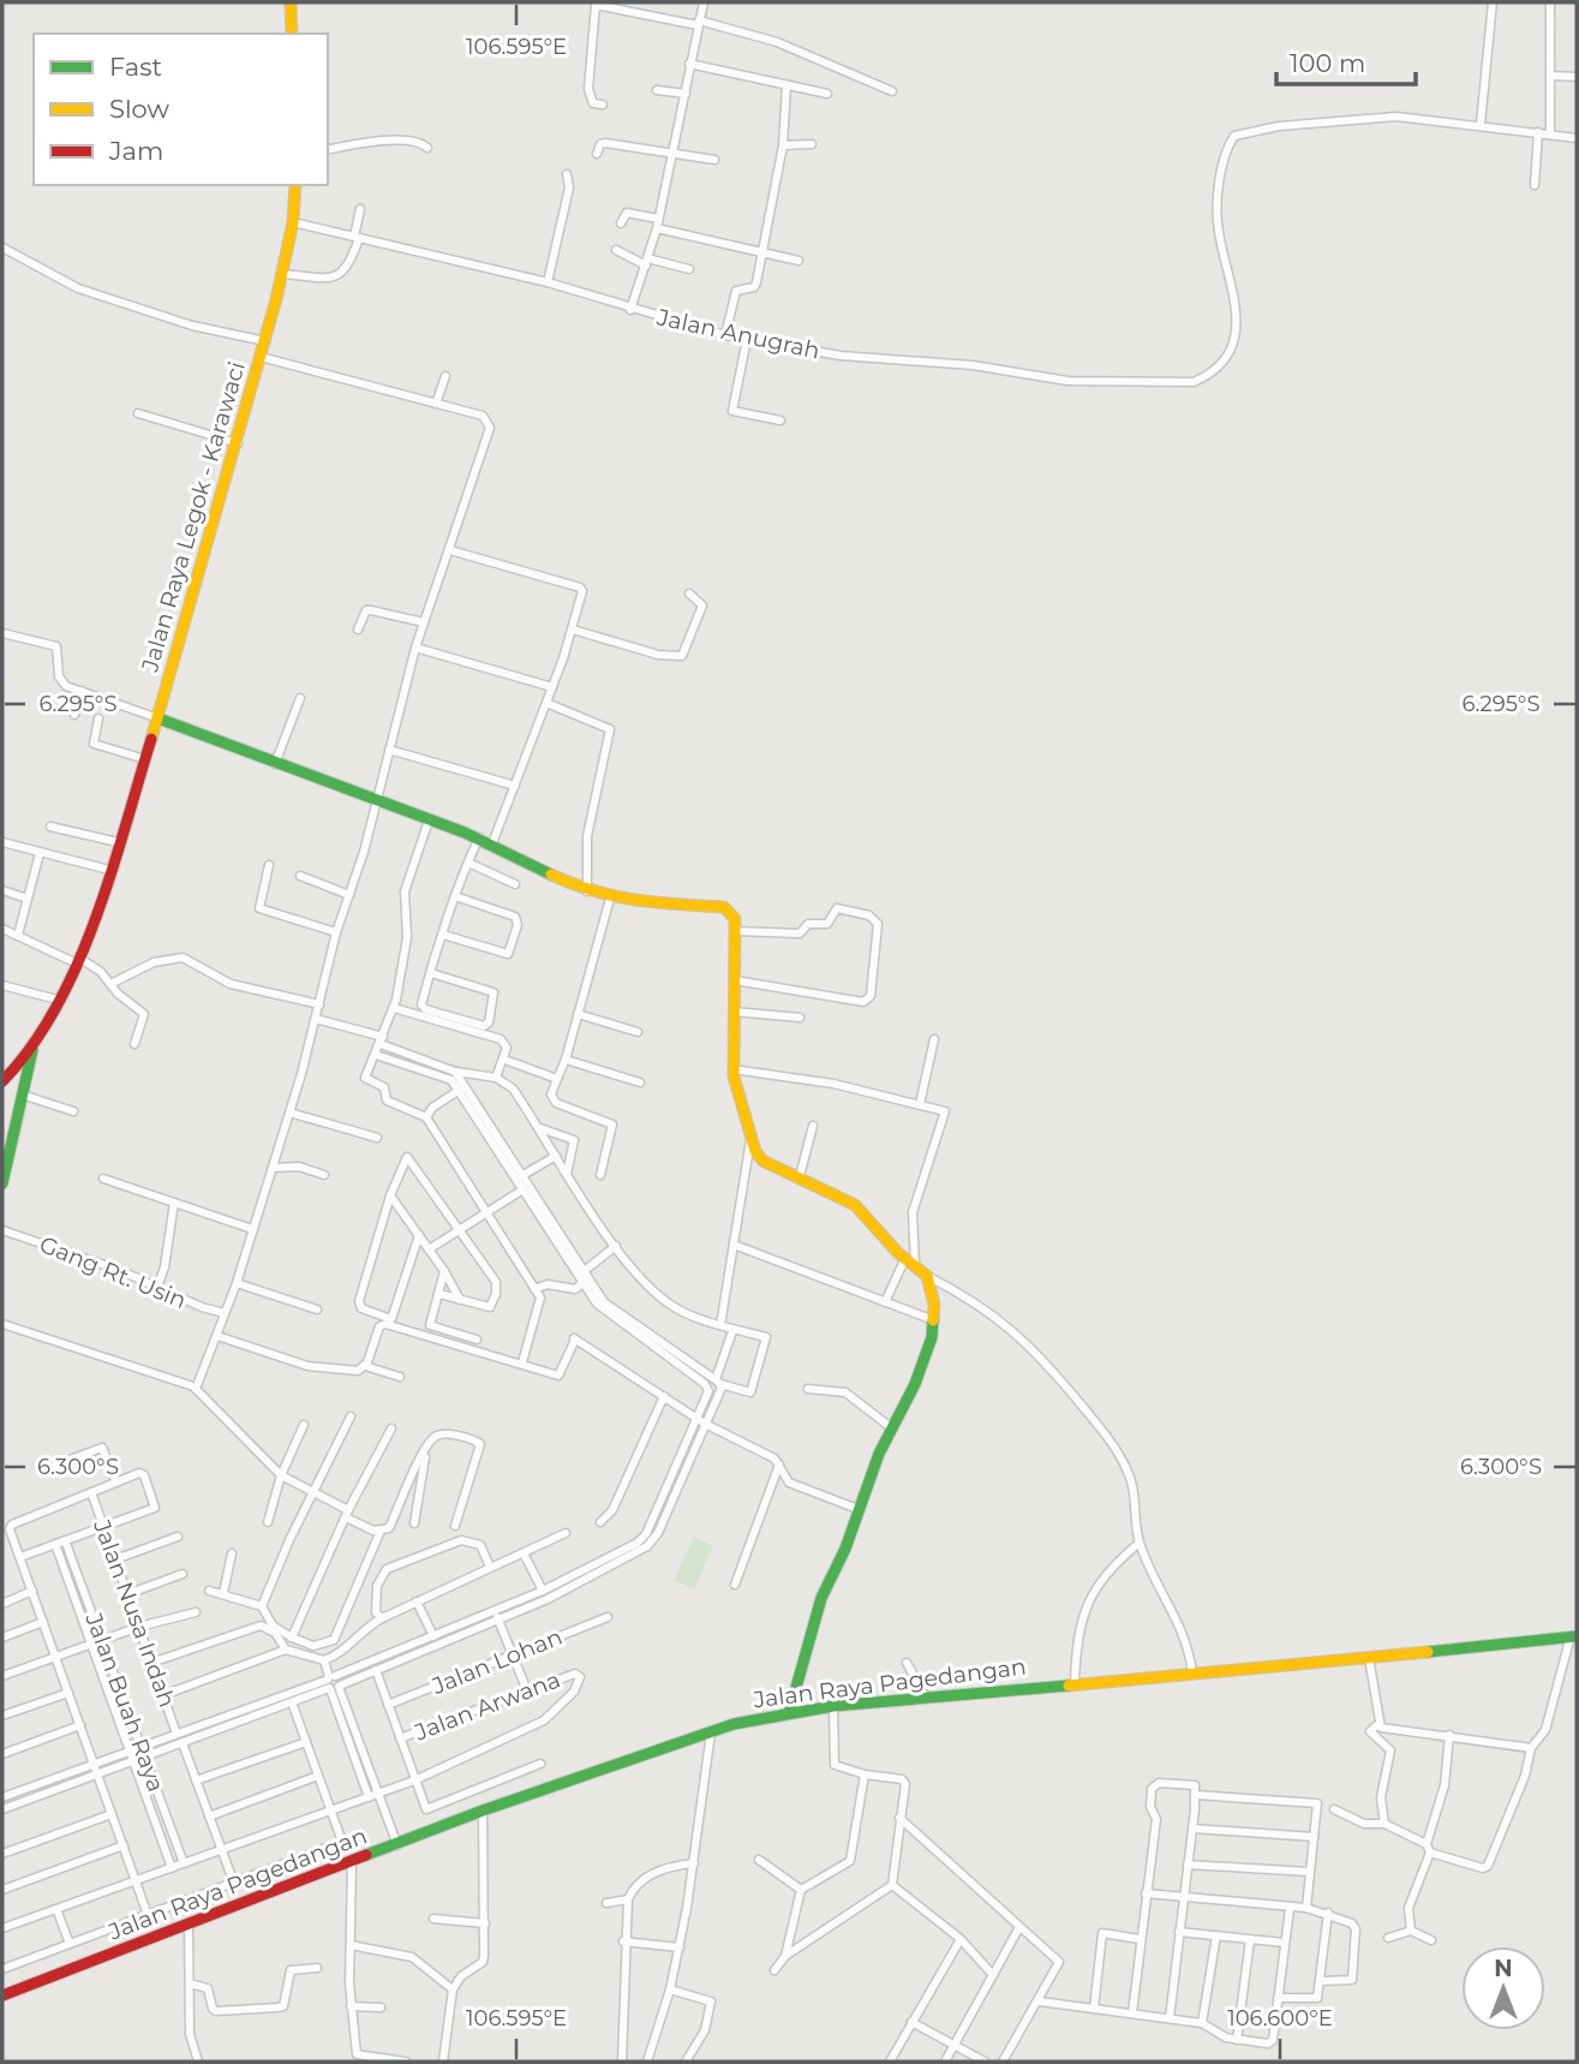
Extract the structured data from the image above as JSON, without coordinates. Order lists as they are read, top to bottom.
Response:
{
  "streets": {
    "street": [
      "Jalan Anugrah",
      "Jalan Raya Legok - Karawaci",
      "Gang Rt. Usin",
      "Jalan Nusa Indah",
      "Jalan Lohan",
      "Jalan Raya Pagedangan",
      "Jalan Buah Raya",
      "Jalan Arwana"
    ]
  },
  "crossings": [
    ["Jalan Anugrah", "Jalan Raya Legok - Karawaci"]
  ],
  "legend": ["Fast", "Slow", "Jam"],
  "scale_bar": "100 m",
  "north": "top",
  "coordinates": [
    "106.595°E",
    "6.295°S",
    "6.300°S",
    "106.600°E"
  ]
}
